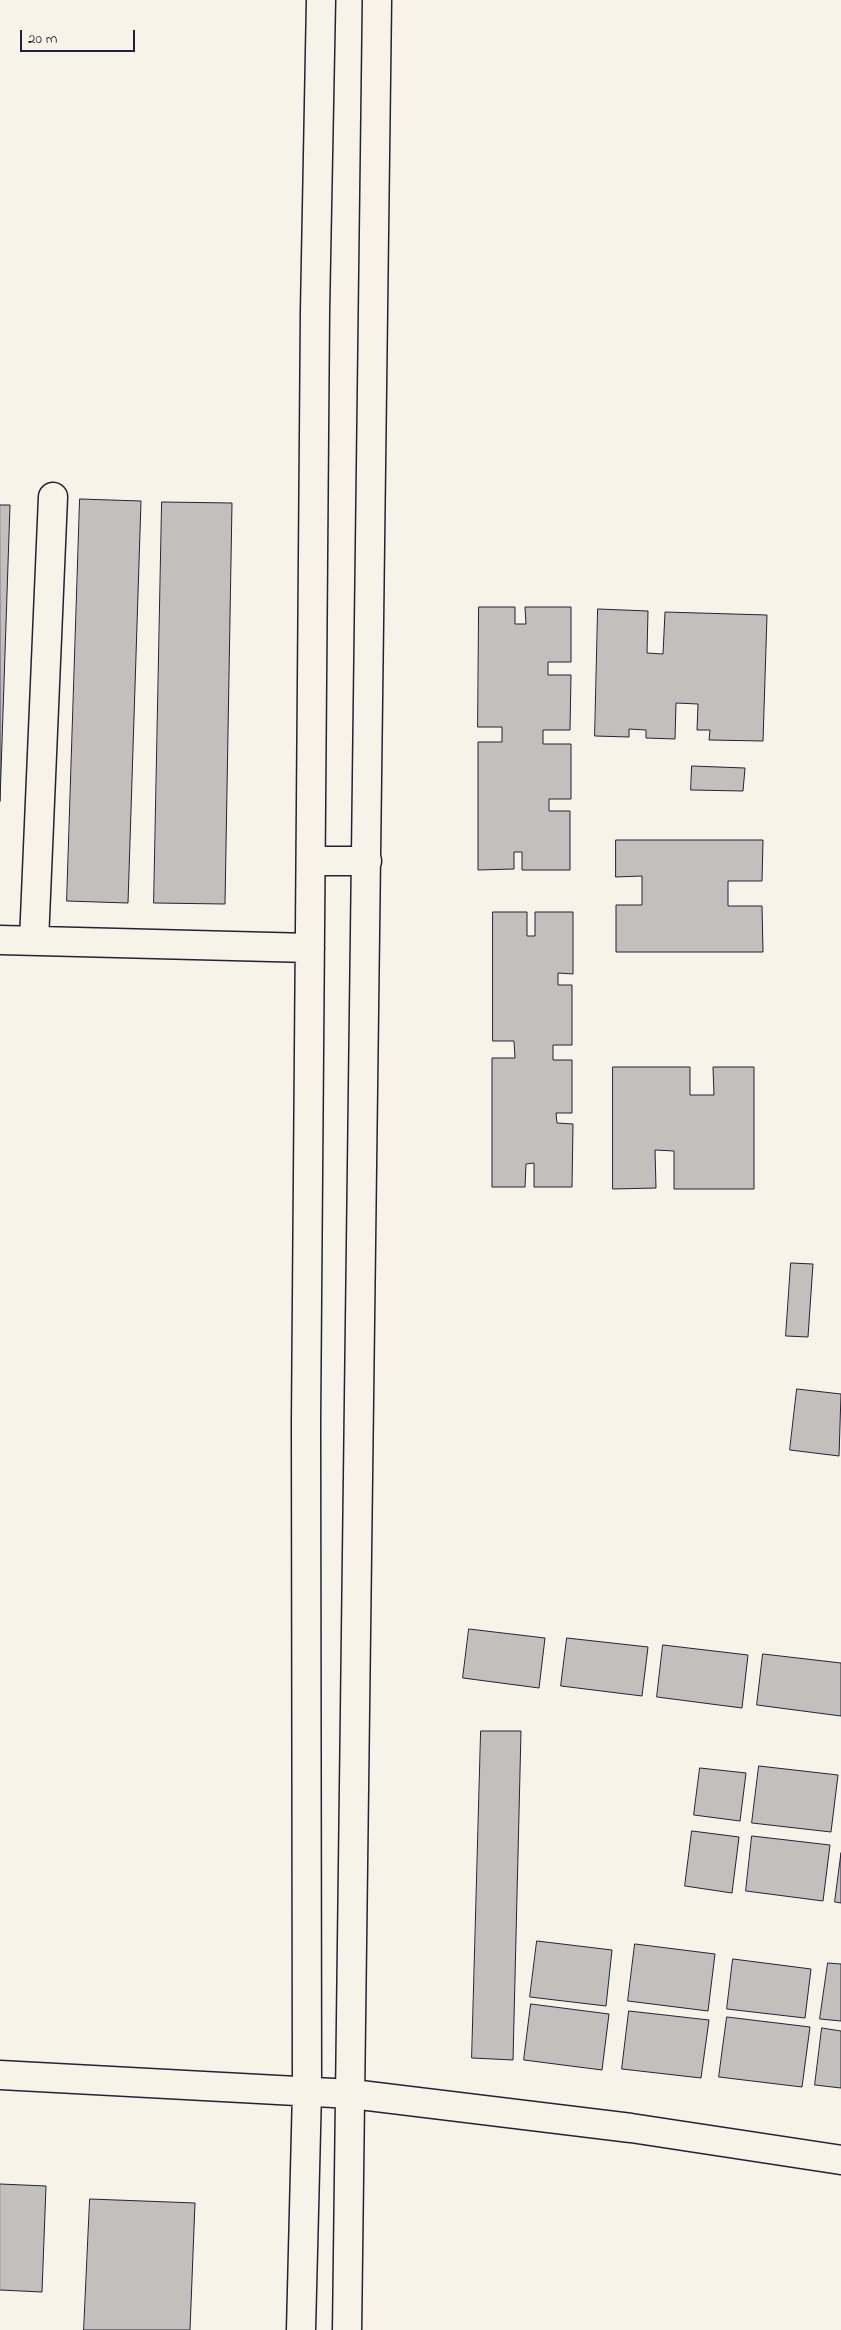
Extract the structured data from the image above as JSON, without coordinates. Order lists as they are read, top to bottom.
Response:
{
  "scale_bar": "20 m"
}
